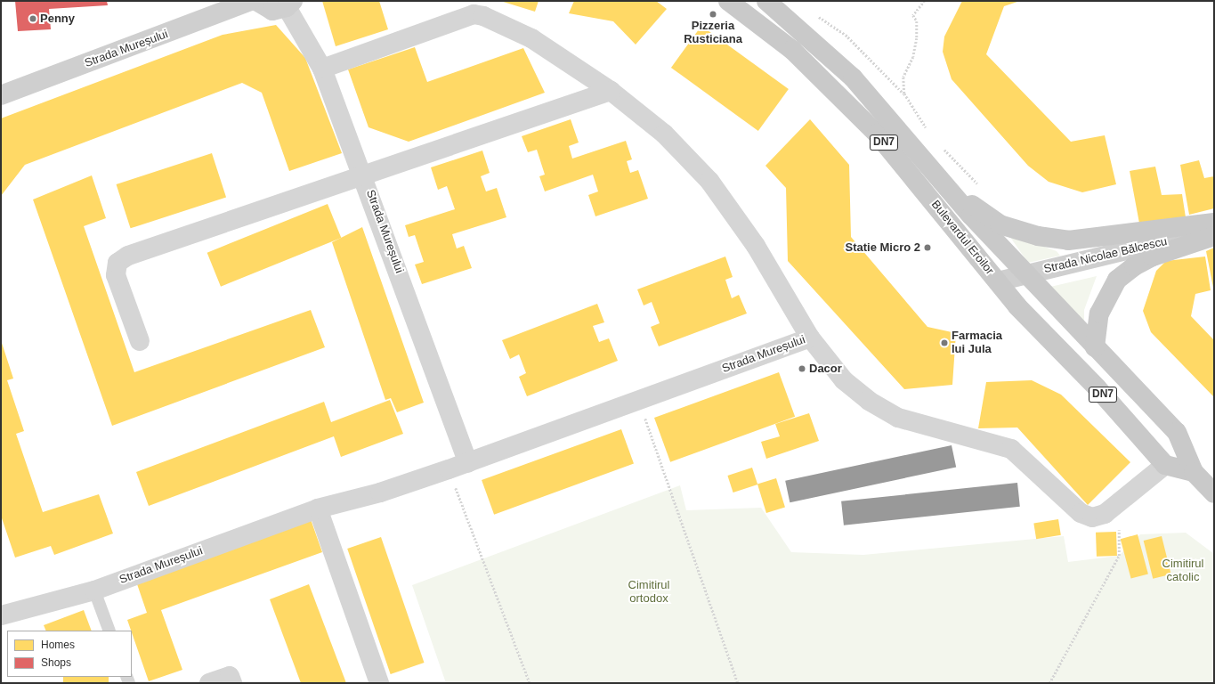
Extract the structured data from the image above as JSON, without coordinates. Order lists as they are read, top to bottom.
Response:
{
  "streets": {
    "main road": ["DN7", "Bulevardul Eroilor"],
    "street": ["Strada Mureșului", "Strada Nicolae Bălcescu"]
  },
  "crossings": [
    ["Strada Mureșului", "Bulevardul Eroilor"],
    ["Bulevardul Eroilor", "Strada Nicolae Bălcescu"]
  ],
  "parks": ["Cimitirul catolic", "Cimitirul ortodox"],
  "places": [
    "Pizzeria Rusticiana",
    "Penny",
    "Statie Micro 2",
    "Farmacia lui Jula",
    "Dacor"
  ],
  "legend": ["Homes", "Shops"]
}
